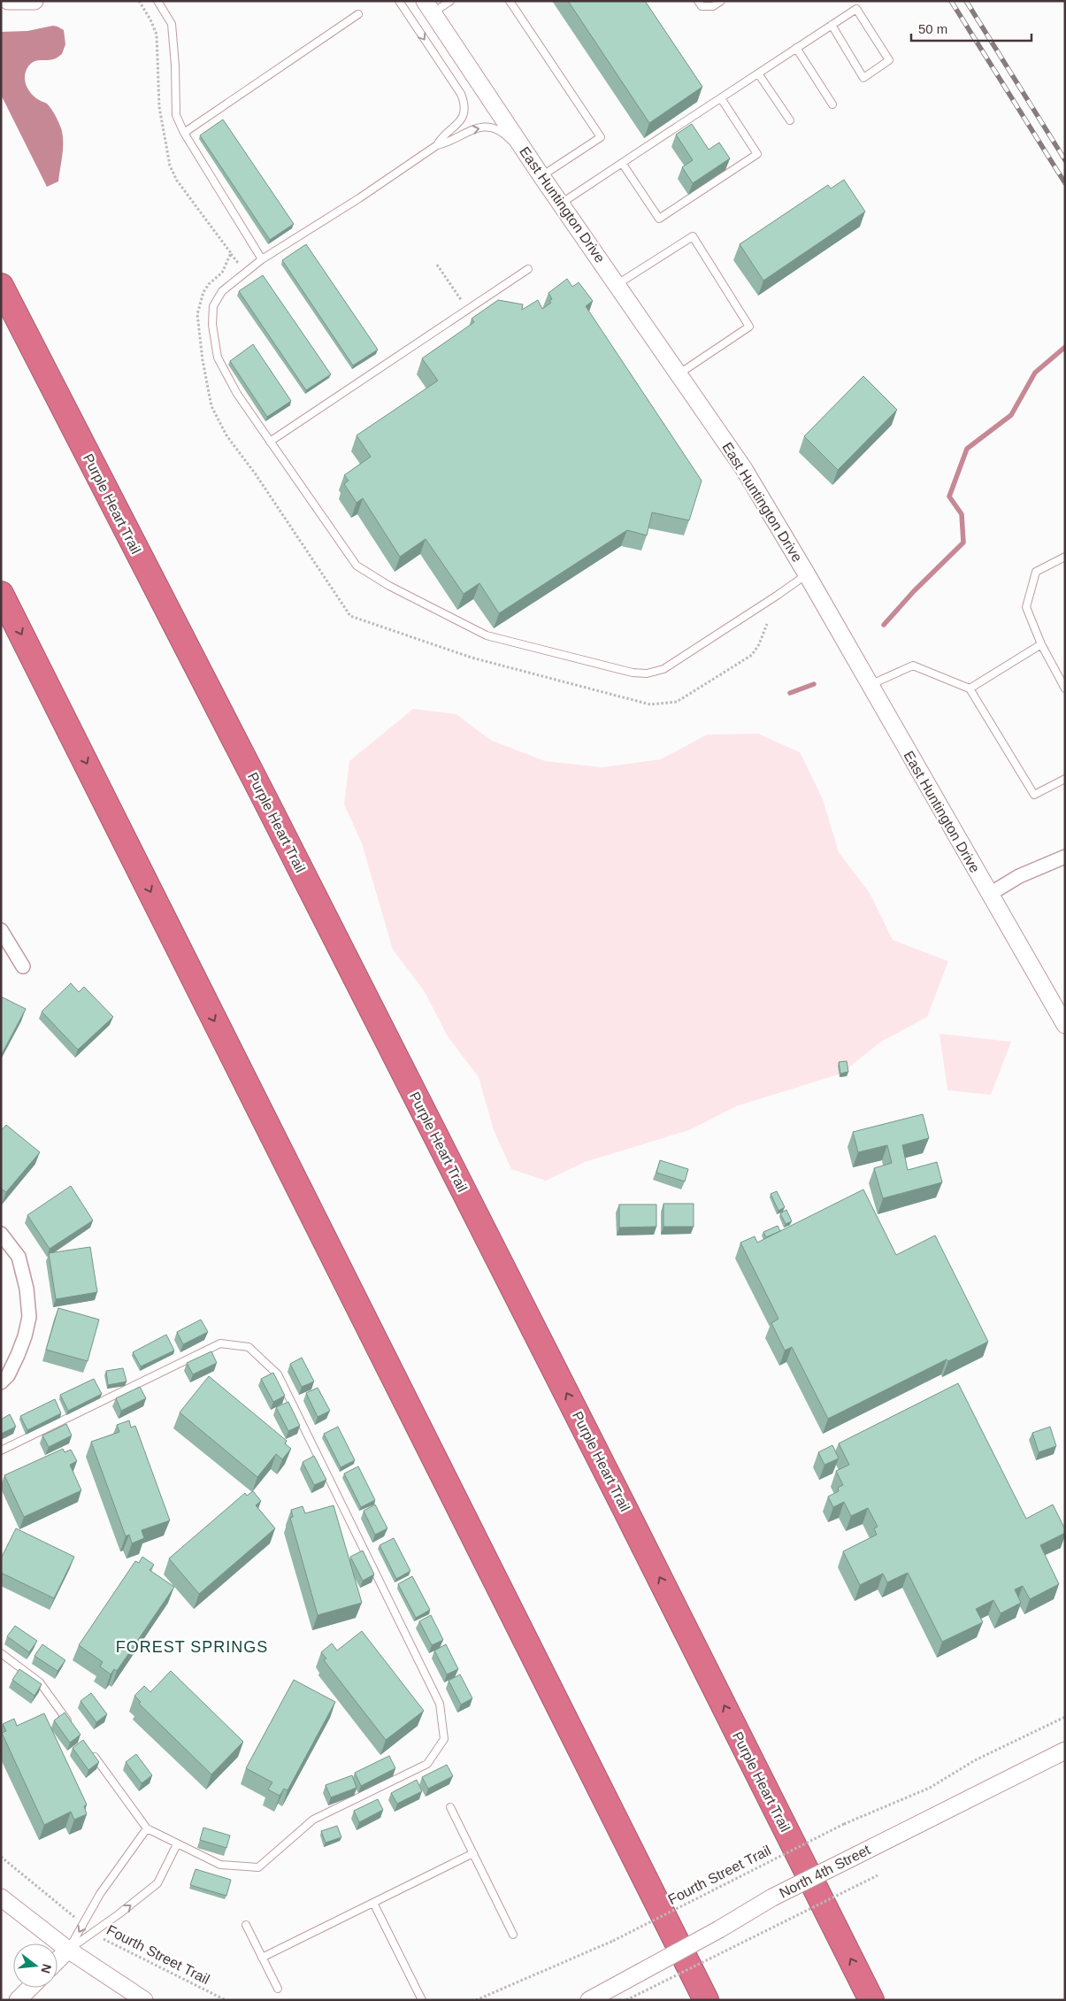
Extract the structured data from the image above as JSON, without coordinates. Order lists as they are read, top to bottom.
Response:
{
  "streets": {
    "highway": ["Purple Heart Trail"],
    "street": ["East Huntington Drive", "North 4th Street"],
    "path": ["Fourth Street Trail"]
  },
  "districts": ["FOREST SPRINGS"],
  "scale_bar": "50 m",
  "north": "right"
}
